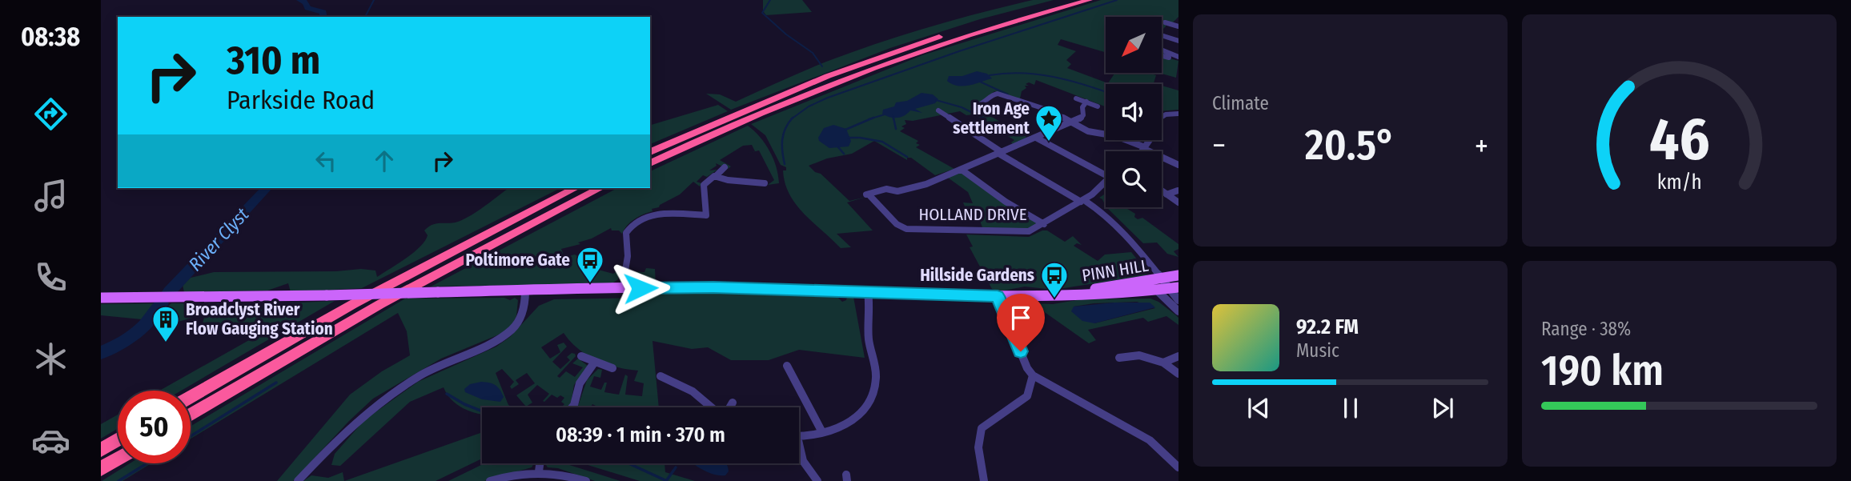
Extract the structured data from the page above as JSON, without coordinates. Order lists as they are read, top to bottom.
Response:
{
  "streets": {
    "main road": ["PINN HILL"],
    "street": ["HOLLAND DRIVE"]
  },
  "water": ["River Clyst"],
  "places": {
    "place": ["Iron Age settlement"],
    "bus stop": ["Poltimore Gate", "Hillside Gardens"],
    "building": ["Broadclyst River Flow Gauging Station"]
  },
  "north": "bottom left",
  "page": {
    "tabs": "08:38",
    "tile": [
      "Climate",
      ["Range · 38%", "190 km"]
    ],
    "turn": ["310 m", "Parkside Road"],
    "heat": ["−", "20.5°", "+"],
    "song": ["92.2 FM", "Music"],
    "limit": "50",
    "trip": "08:39 · 1 min · 370 m",
    "gauge": ["46", "km/h"]
  }
}
